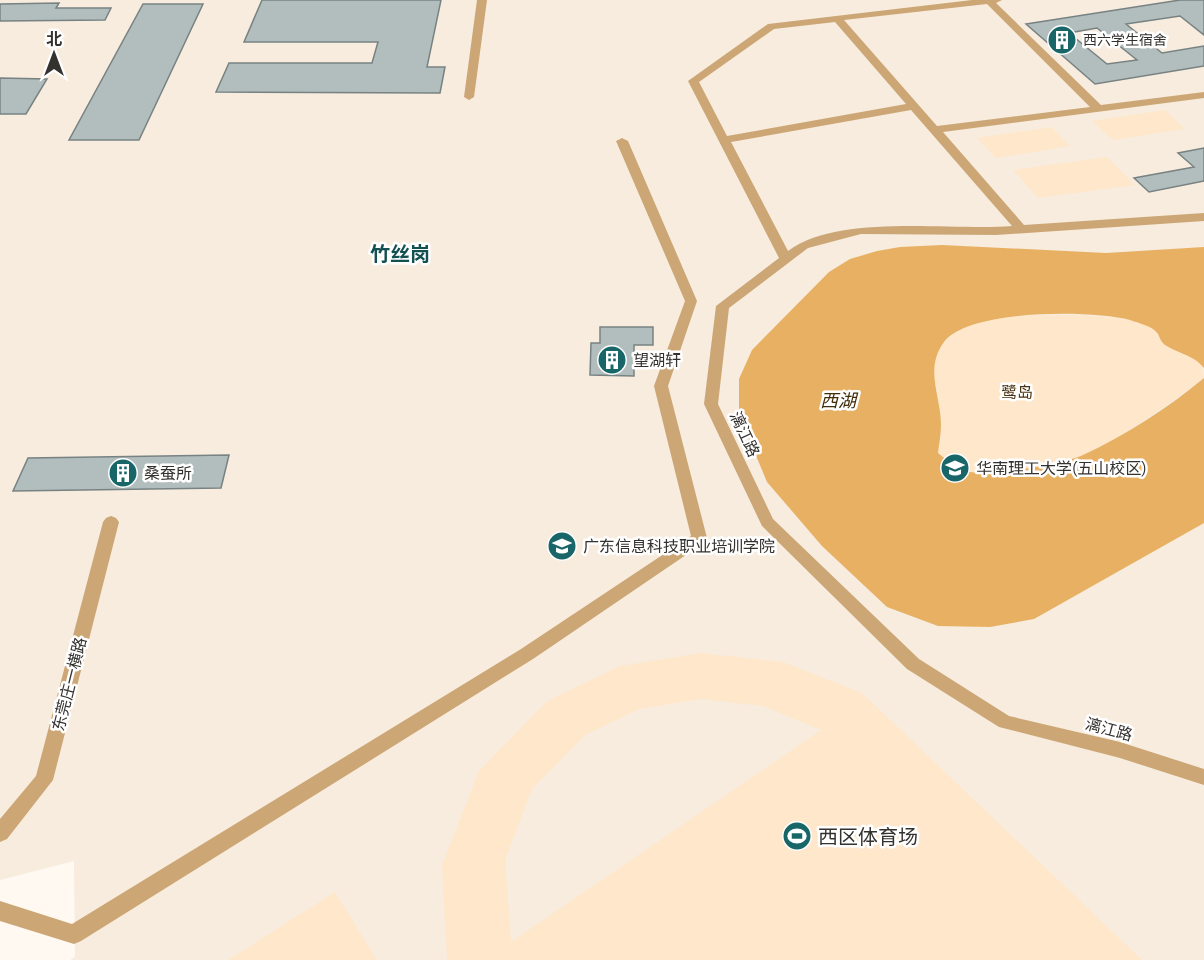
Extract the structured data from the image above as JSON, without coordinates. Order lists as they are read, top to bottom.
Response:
{
  "streets": {
    "street": ["漓江路", "东莞庄一横路"]
  },
  "districts": ["竹丝岗"],
  "water": ["西湖"],
  "parks": ["鹭岛"],
  "places": {
    "building": ["西六学生宿舍", "望湖轩", "桑蚕所"],
    "school or university": ["华南理工大学(五山校区)", "广东信息科技职业培训学院"],
    "sports": ["西区体育场"]
  },
  "north": "top"
}
